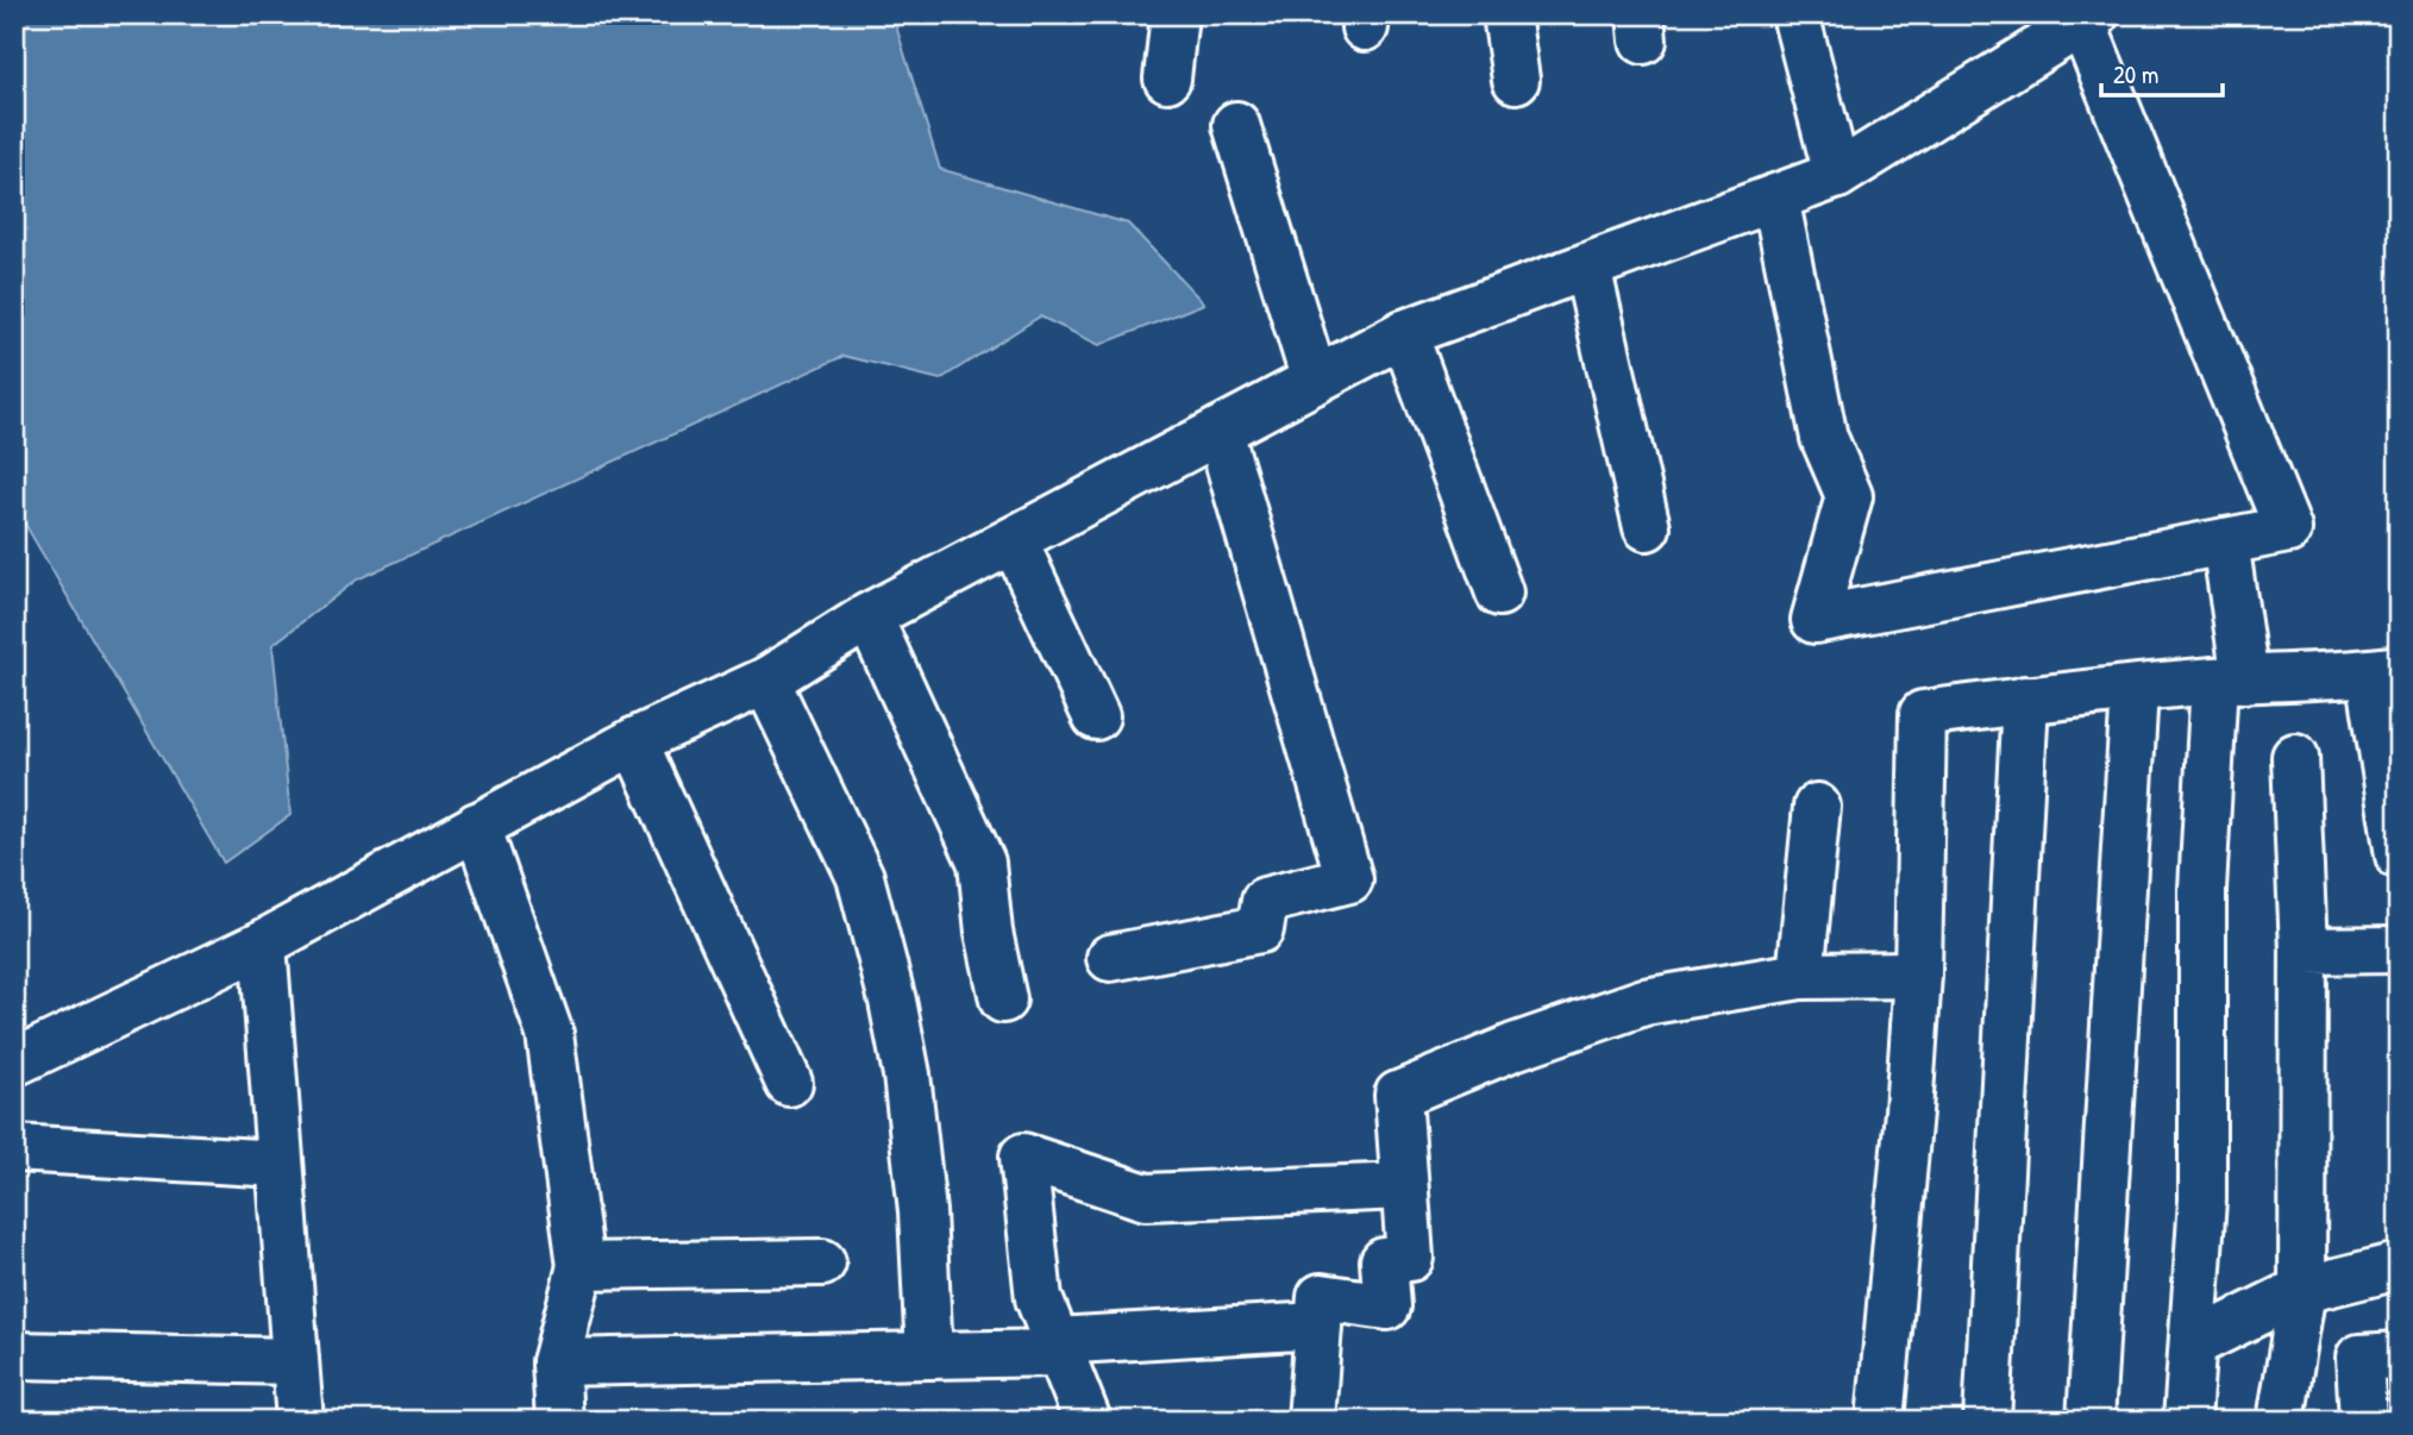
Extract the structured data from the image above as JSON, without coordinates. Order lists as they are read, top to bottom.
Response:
{
  "scale_bar": "20 m"
}
